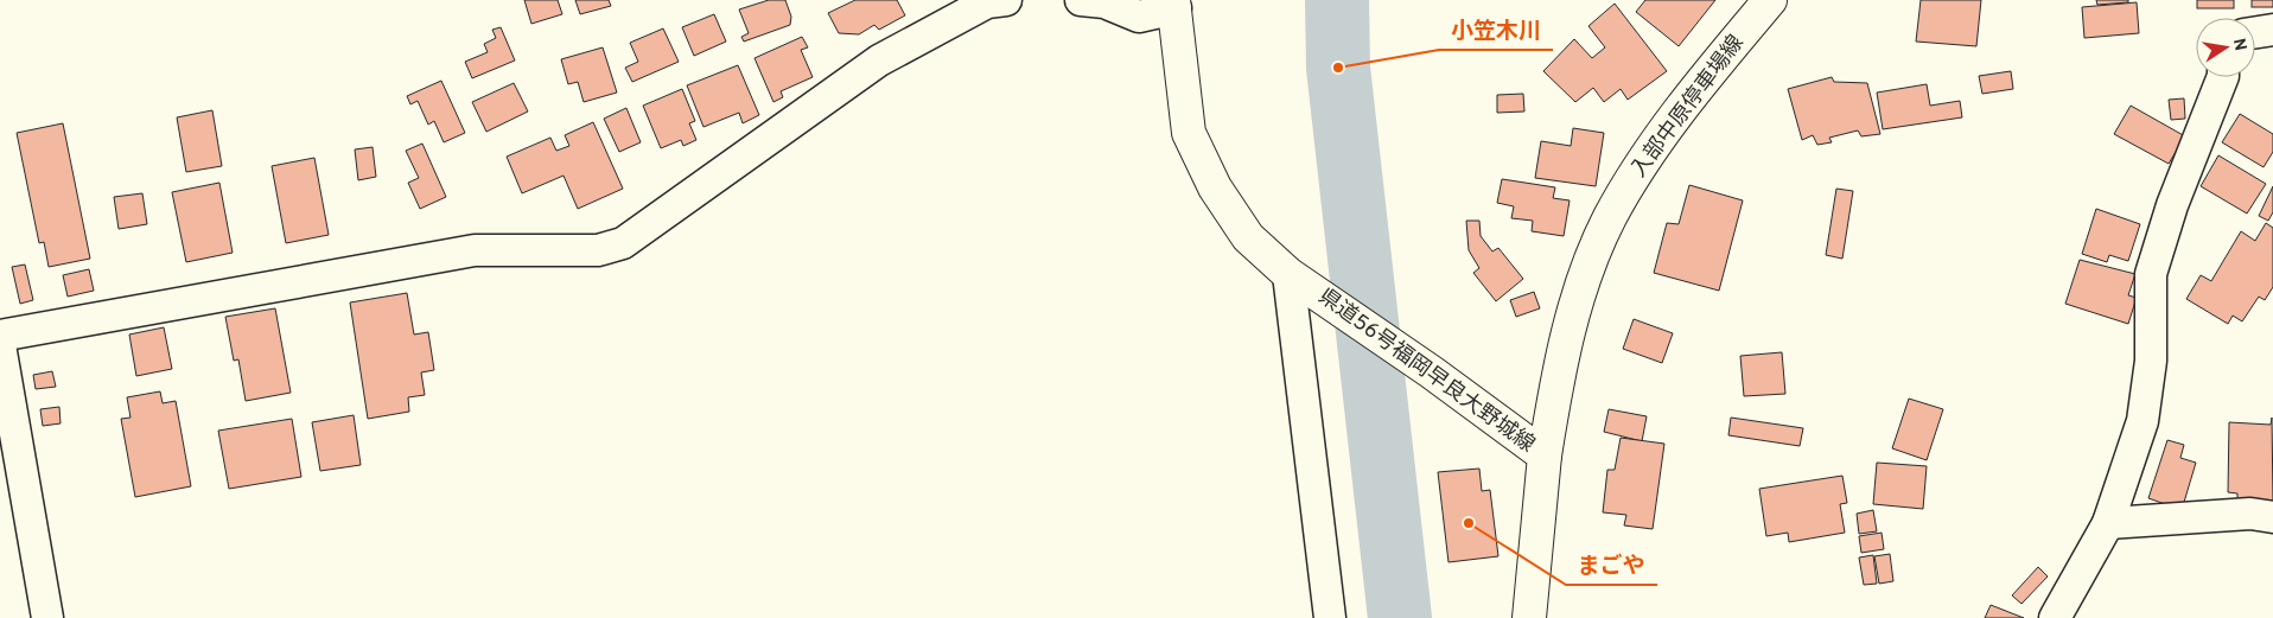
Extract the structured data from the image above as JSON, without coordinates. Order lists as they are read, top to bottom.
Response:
{
  "streets": {
    "main road": ["入部中原停車場線", "県道56号福岡早良大野城線"]
  },
  "crossings": [
    ["入部中原停車場線", "県道56号福岡早良大野城線"]
  ],
  "places": ["小笠木川", "まごや"],
  "north": "right"
}
